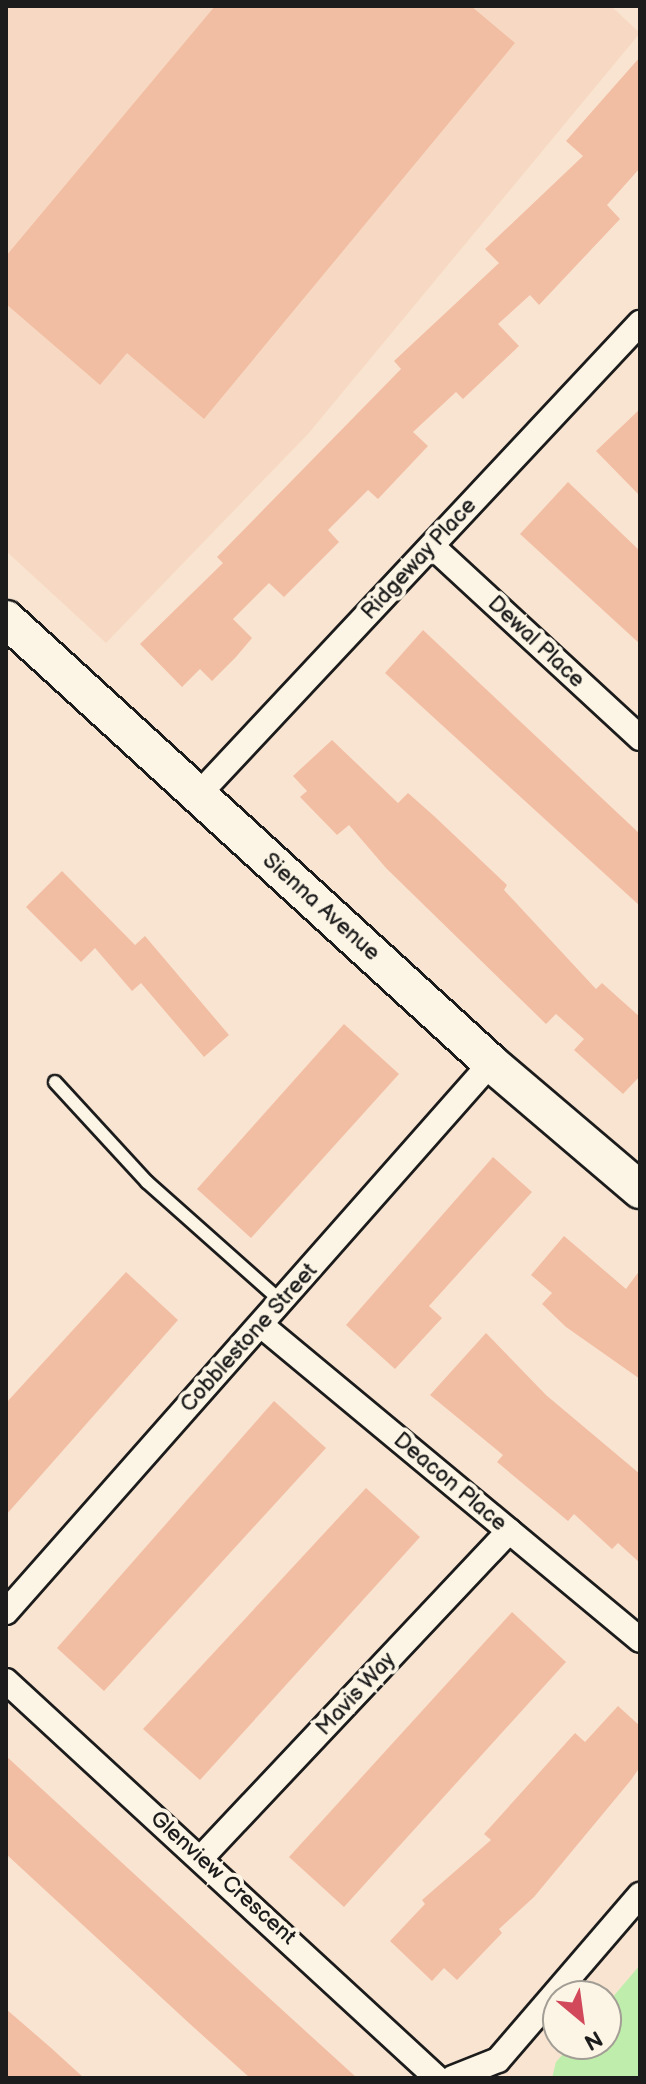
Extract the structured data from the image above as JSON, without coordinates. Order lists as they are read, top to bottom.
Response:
{
  "streets": {
    "street": [
      "Ridgeway Place",
      "Dewal Place",
      "Sienna Avenue",
      "Cobblestone Street",
      "Deacon Place",
      "Mavis Way",
      "Glenview Crescent"
    ]
  },
  "crossings": [
    ["Ridgeway Place", "Dewal Place"],
    ["Ridgeway Place", "Sienna Avenue"],
    ["Sienna Avenue", "Cobblestone Street"],
    ["Cobblestone Street", "Deacon Place"],
    ["Deacon Place", "Mavis Way"],
    ["Mavis Way", "Glenview Crescent"]
  ],
  "north": "bottom right"
}
